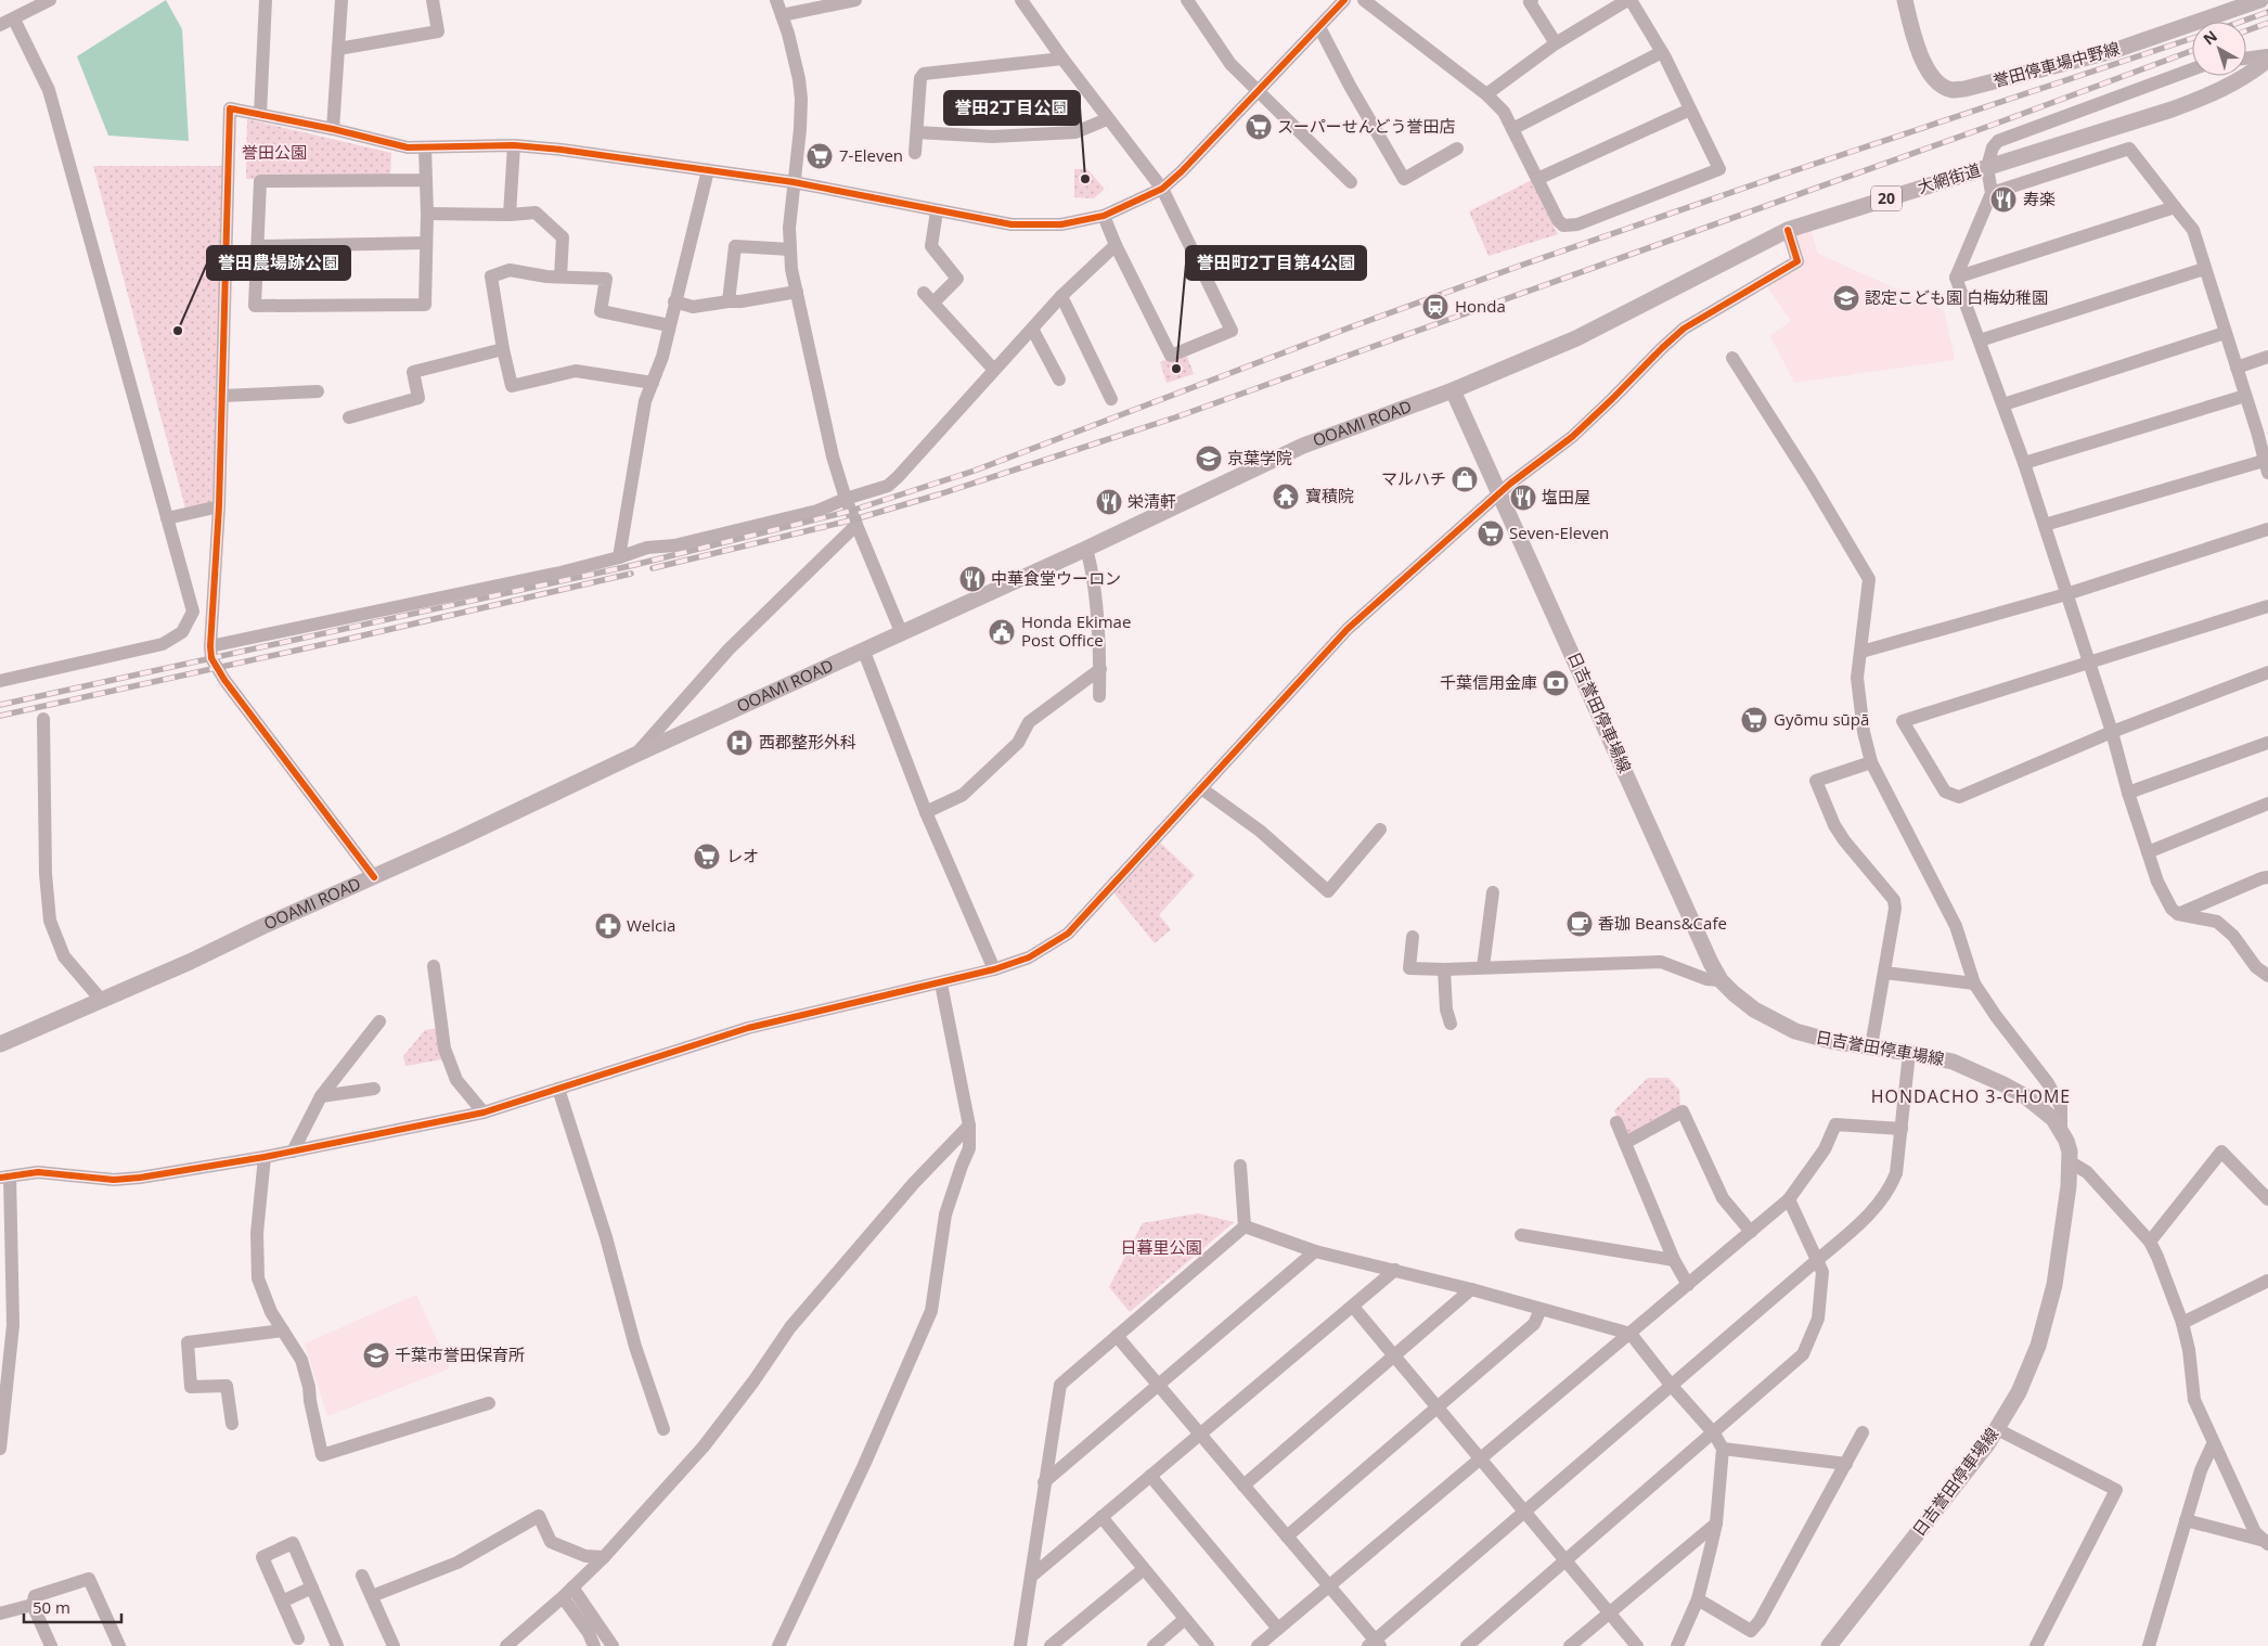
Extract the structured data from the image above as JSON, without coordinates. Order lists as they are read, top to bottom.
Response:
{
  "streets": {
    "main road": [
      "誉田停車場中野線",
      "大網街道",
      "20",
      "OOAMI ROAD",
      "日吉誉田停車場線"
    ]
  },
  "crossings": [
    ["大網街道", "OOAMI ROAD"],
    ["大網街道", "日吉誉田停車場線"],
    ["OOAMI ROAD", "日吉誉田停車場線"]
  ],
  "districts": ["HONDACHO 3-CHOME"],
  "parks": ["誉田公園", "日暮里公園"],
  "places": {
    "supermarket": [
      "スーパーせんどう誉田店",
      "7-Eleven",
      "Seven-Eleven",
      "Gyōmu sūpā",
      "レオ"
    ],
    "other": ["誉田2丁目公園", "誉田農場跡公園", "誉田町2丁目第4公園"],
    "restaurant": [
      "寿楽",
      "塩田屋",
      "栄清軒",
      "中華食堂ウーロン"
    ],
    "school or university": ["認定こども園 白梅幼稚園", "京葉学院", "千葉市誉田保育所"],
    "station": ["Honda"],
    "shop": ["マルハチ"],
    "temple": ["寶積院"],
    "public building": ["Honda Ekimae Post Office"],
    "bank": ["千葉信用金庫"],
    "hospital": ["西郡整形外科"],
    "cafe": ["香珈 Beans&Cafe"],
    "pharmacy": ["Welcia"]
  },
  "scale_bar": "50 m",
  "north": "top left"
}
